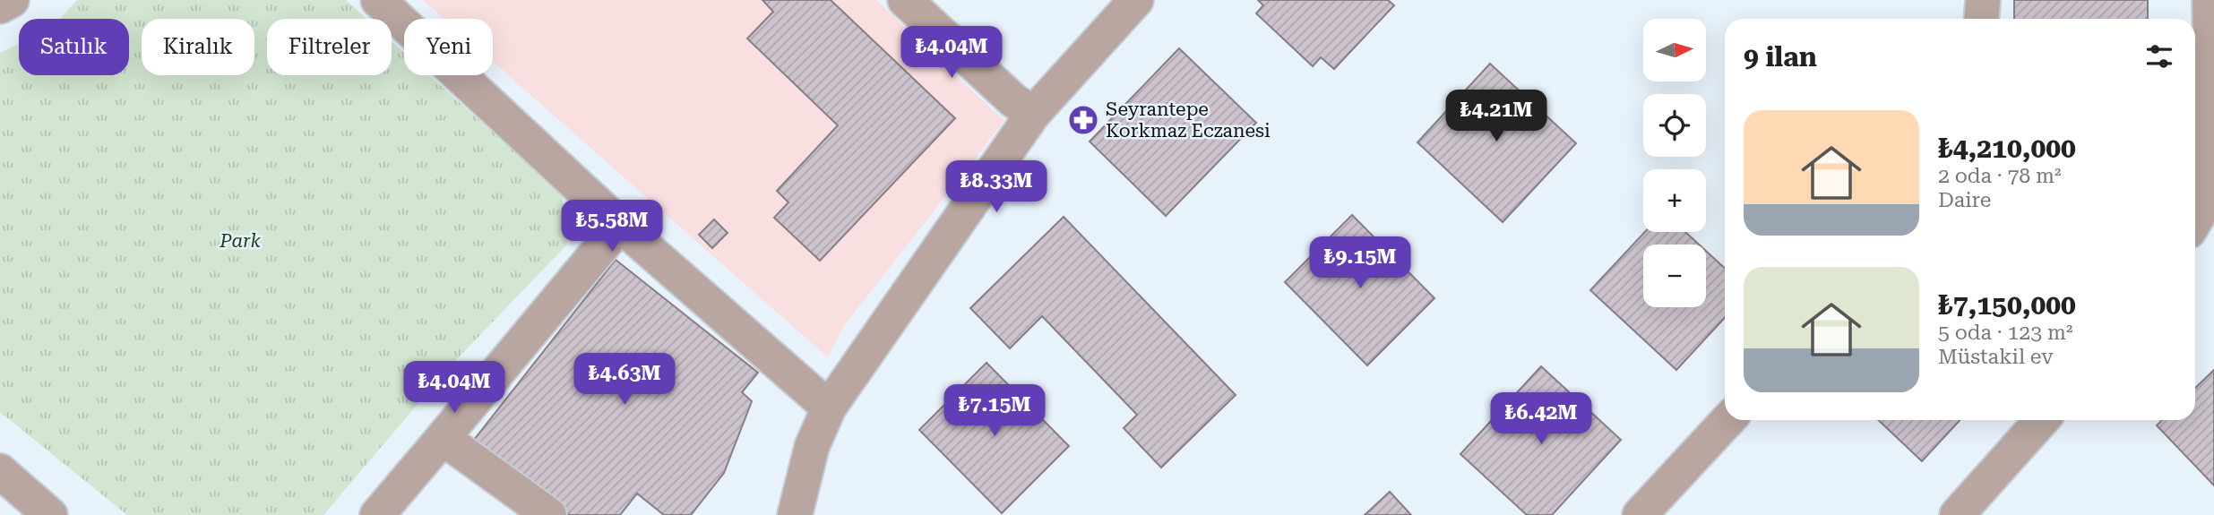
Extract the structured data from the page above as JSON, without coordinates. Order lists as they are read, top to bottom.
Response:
{
  "parks": ["Park"],
  "places": {
    "pharmacy": ["Seyrantepe Korkmaz Eczanesi"]
  },
  "north": "right",
  "page": {
    "map_buttons": ["+", "−"],
    "chip": [
      "Satılık",
      "Kiralık",
      "Filtreler",
      "Yeni"
    ],
    "heading": "9 ilan",
    "price": [
      "₺4.04M",
      "₺4.21M",
      "₺8.33M",
      "₺5.58M",
      "₺9.15M",
      "₺4.63M",
      "₺4.04M",
      "₺7.15M",
      "₺6.42M"
    ],
    "list": [
      {
        "name": "₺4,210,000",
        "note": "2 oda · 78 m² · Daire"
      },
      {
        "name": "₺7,150,000",
        "note": "5 oda · 123 m² · Müstakil ev"
      }
    ]
  }
}
